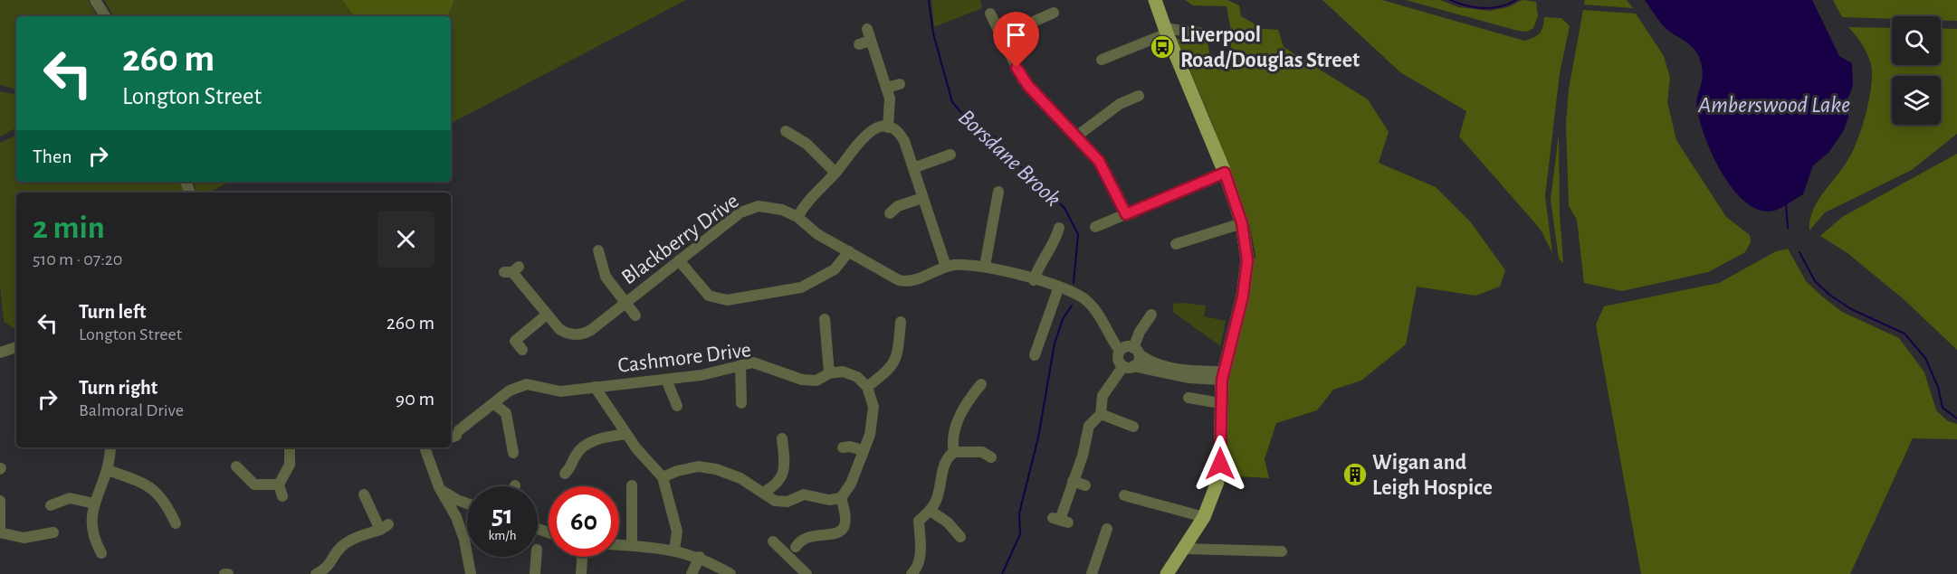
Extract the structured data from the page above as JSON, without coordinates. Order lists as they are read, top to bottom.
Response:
{
  "streets": {
    "street": ["Blackberry Drive", "Cashmore Drive"]
  },
  "water": ["Amberswood Lake", "Borsdane Brook"],
  "places": {
    "bus stop": ["Liverpool Road/Douglas Street"],
    "building": ["Wigan and Leigh Hospice"]
  },
  "page": {
    "turn": ["260 m", "Longton Street"],
    "then": "Then",
    "heading": ["2 min", "510 m · 07:20"],
    "list": [
      {
        "name": "Turn left",
        "note": "Longton Street",
        "value": "260 m"
      },
      {
        "name": "Turn right",
        "note": "Balmoral Drive",
        "value": "90 m"
      }
    ],
    "speed": "51 km/h",
    "limit": "60"
  }
}
